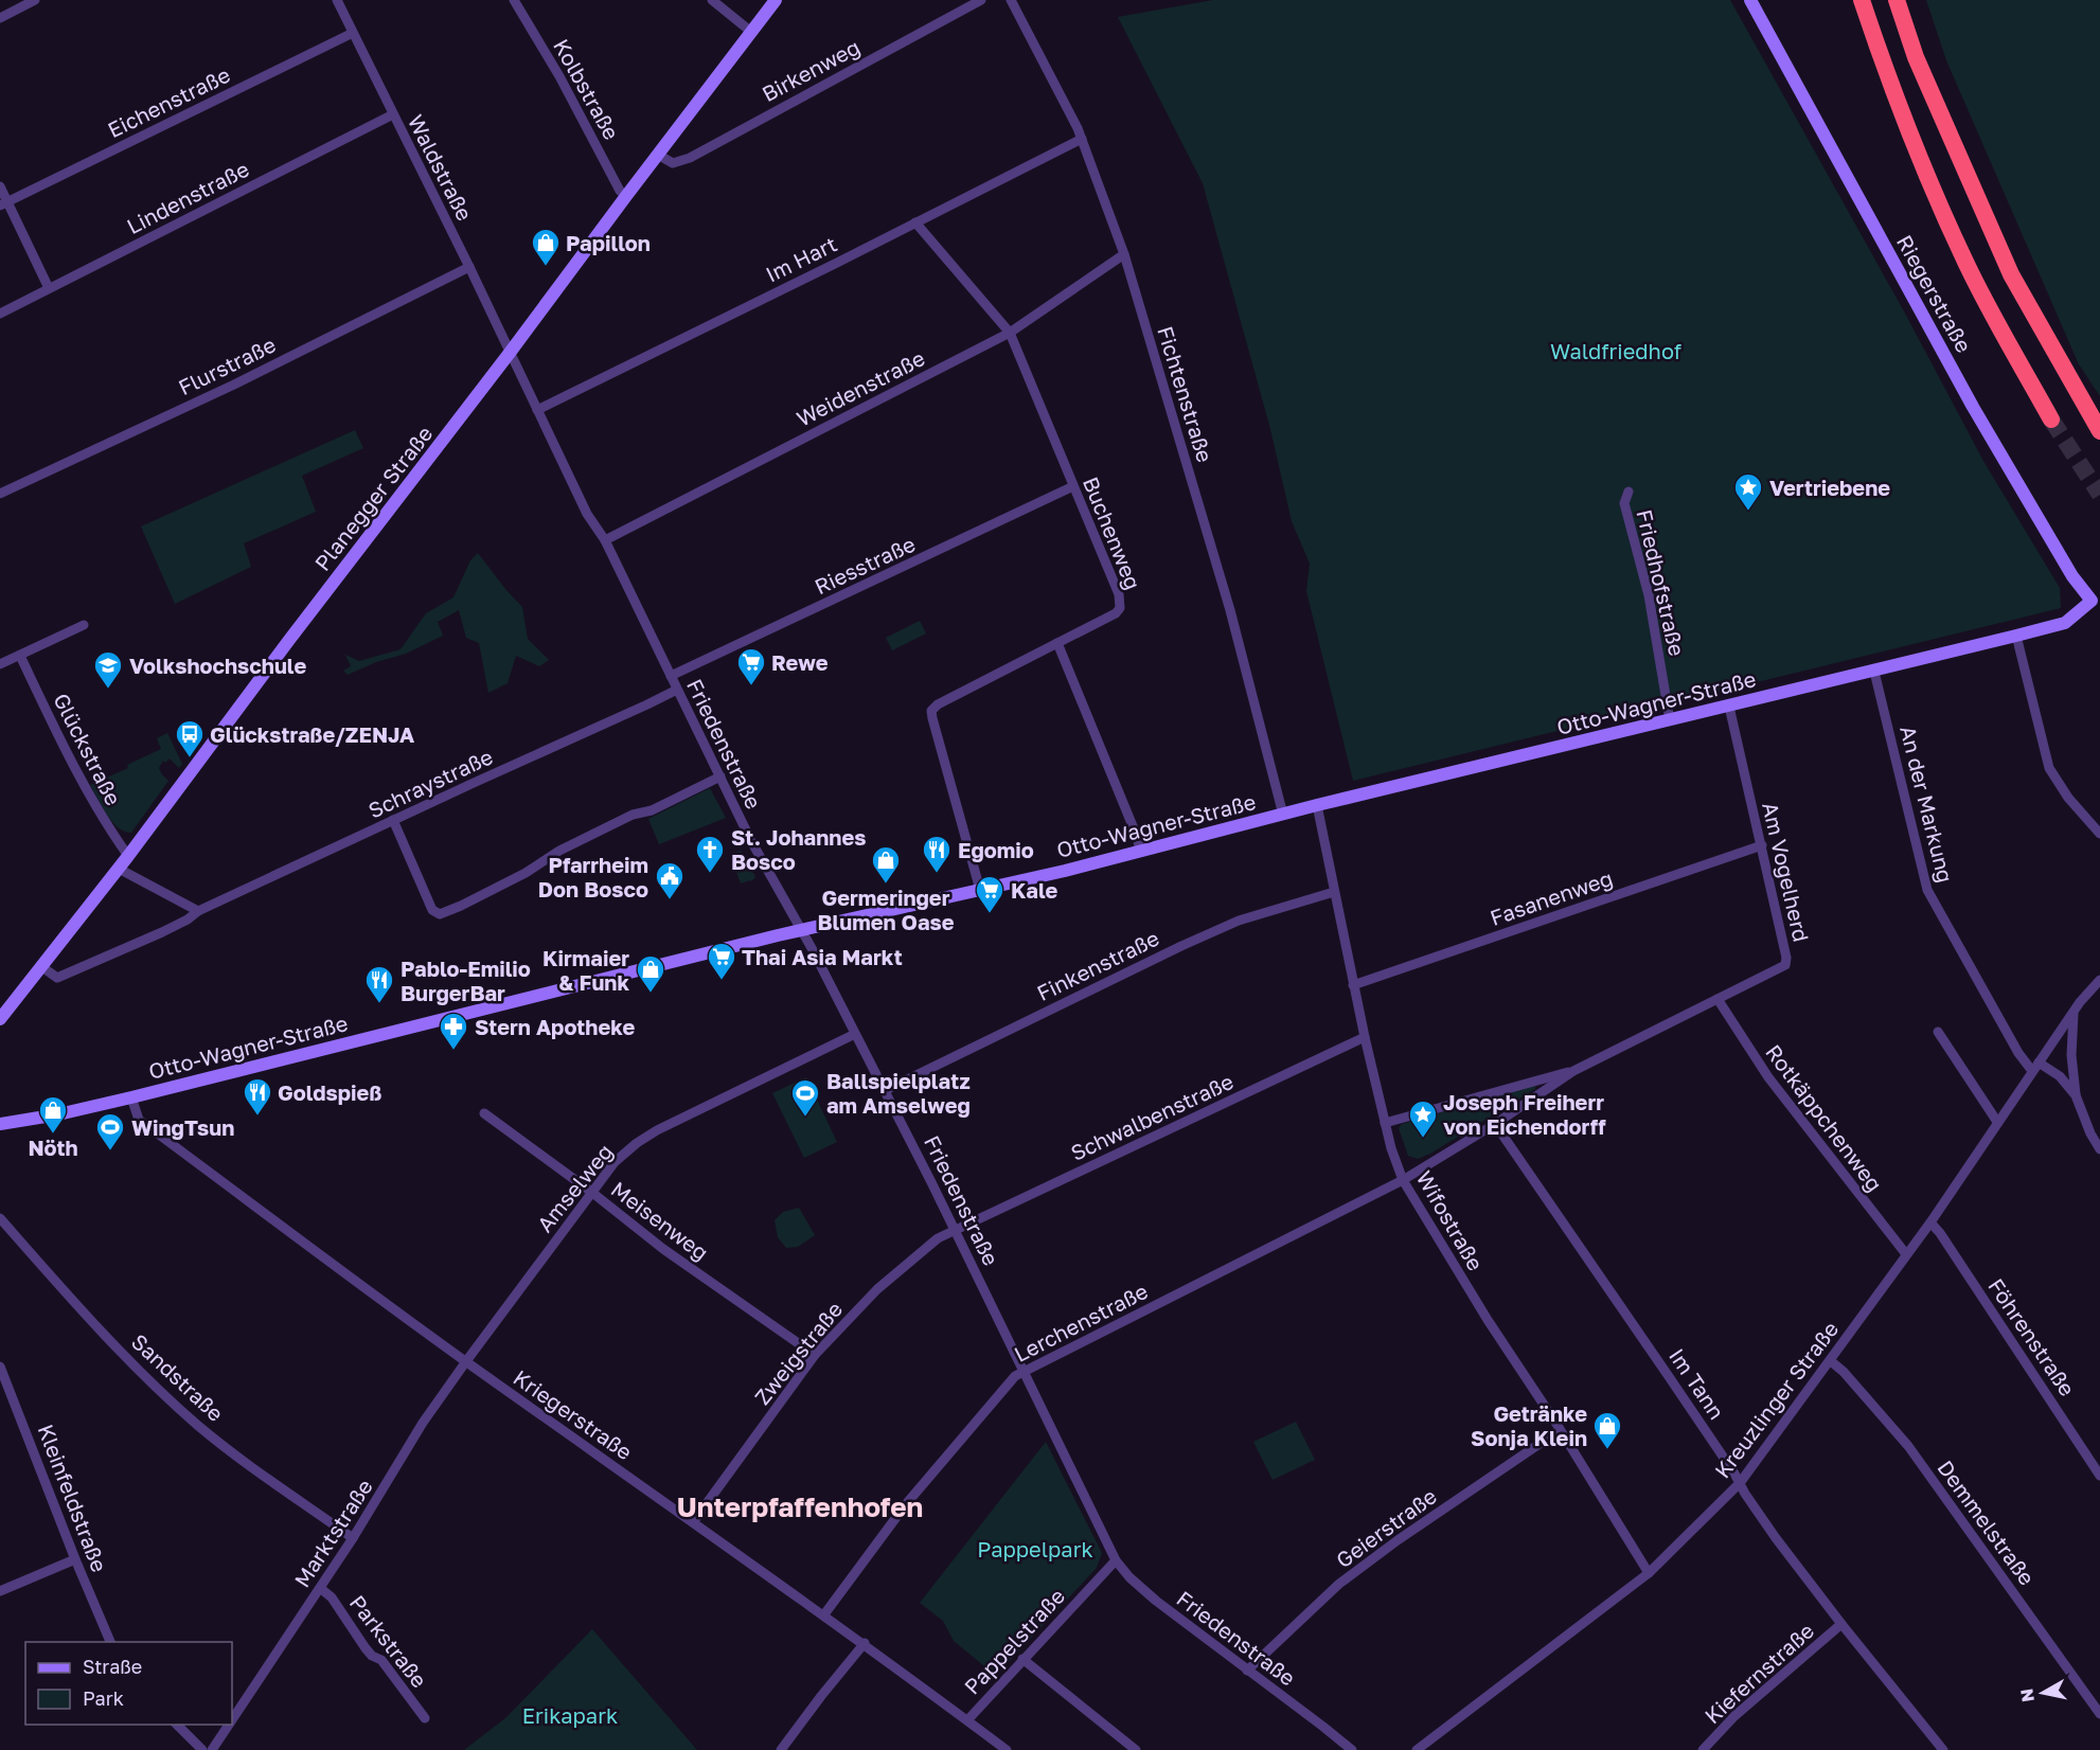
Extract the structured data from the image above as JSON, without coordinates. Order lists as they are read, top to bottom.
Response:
{
  "streets": {
    "street": [
      "Birkenweg",
      "Kolbstraße",
      "Eichenstraße",
      "Waldstraße",
      "Lindenstraße",
      "Im Hart",
      "Riegerstraße",
      "Flurstraße",
      "Weidenstraße",
      "Fichtenstraße",
      "Planegger Straße",
      "Buchenweg",
      "Riesstraße",
      "Friedhofstraße",
      "Otto-Wagner-Straße",
      "Friedenstraße",
      "Glückstraße",
      "Schraystraße",
      "An der Markung",
      "Am Vogelherd",
      "Fasanenweg",
      "Finkenstraße",
      "Schwalbenstraße",
      "Rotkäppchenweg",
      "Amselweg",
      "Meisenweg",
      "Wifostraße",
      "Lerchenstraße",
      "Föhrenstraße",
      "Zweigstraße",
      "Sandstraße",
      "Im Tann",
      "Kreuzlinger Straße",
      "Kriegerstraße",
      "Kleinfeldstraße",
      "Demmelstraße",
      "Geierstraße",
      "Marktstraße",
      "Parkstraße",
      "Pappelstraße",
      "Kiefernstraße"
    ]
  },
  "crossings": [
    ["Birkenweg", "Planegger Straße"],
    ["Kolbstraße", "Planegger Straße"],
    ["Eichenstraße", "Waldstraße"],
    ["Waldstraße", "Lindenstraße"],
    ["Waldstraße", "Flurstraße"],
    ["Waldstraße", "Planegger Straße"],
    ["Waldstraße", "Friedenstraße"],
    ["Im Hart", "Fichtenstraße"],
    ["Im Hart", "Buchenweg"],
    ["Im Hart", "Friedenstraße"],
    ["Riegerstraße", "Otto-Wagner-Straße"],
    ["Weidenstraße", "Fichtenstraße"],
    ["Weidenstraße", "Buchenweg"],
    ["Weidenstraße", "Friedenstraße"],
    ["Fichtenstraße", "Otto-Wagner-Straße"],
    ["Planegger Straße", "Friedenstraße"],
    ["Planegger Straße", "Glückstraße"],
    ["Planegger Straße", "Schraystraße"],
    ["Buchenweg", "Riesstraße"],
    ["Riesstraße", "Friedenstraße"],
    ["Friedhofstraße", "Otto-Wagner-Straße"],
    ["Otto-Wagner-Straße", "Friedenstraße"],
    ["Otto-Wagner-Straße", "An der Markung"],
    ["Otto-Wagner-Straße", "Am Vogelherd"],
    ["Otto-Wagner-Straße", "Wifostraße"],
    ["Otto-Wagner-Straße", "Kriegerstraße"],
    ["Friedenstraße", "Schraystraße"],
    ["Friedenstraße", "Finkenstraße"],
    ["Friedenstraße", "Schwalbenstraße"],
    ["Friedenstraße", "Amselweg"],
    ["Friedenstraße", "Lerchenstraße"],
    ["Friedenstraße", "Zweigstraße"],
    ["Friedenstraße", "Geierstraße"],
    ["Friedenstraße", "Pappelstraße"],
    ["An der Markung", "Kreuzlinger Straße"],
    ["Am Vogelherd", "Fasanenweg"],
    ["Am Vogelherd", "Rotkäppchenweg"],
    ["Am Vogelherd", "Lerchenstraße"],
    ["Fasanenweg", "Wifostraße"],
    ["Finkenstraße", "Wifostraße"],
    ["Schwalbenstraße", "Wifostraße"],
    ["Schwalbenstraße", "Zweigstraße"],
    ["Rotkäppchenweg", "Kreuzlinger Straße"],
    ["Amselweg", "Meisenweg"],
    ["Amselweg", "Kriegerstraße"],
    ["Amselweg", "Marktstraße"],
    ["Meisenweg", "Zweigstraße"],
    ["Wifostraße", "Lerchenstraße"],
    ["Wifostraße", "Kreuzlinger Straße"],
    ["Wifostraße", "Geierstraße"],
    ["Lerchenstraße", "Im Tann"],
    ["Lerchenstraße", "Kriegerstraße"],
    ["Föhrenstraße", "Kreuzlinger Straße"],
    ["Zweigstraße", "Kriegerstraße"],
    ["Sandstraße", "Marktstraße"],
    ["Im Tann", "Kreuzlinger Straße"],
    ["Im Tann", "Kiefernstraße"],
    ["Kreuzlinger Straße", "Demmelstraße"],
    ["Kriegerstraße", "Marktstraße"],
    ["Kriegerstraße", "Pappelstraße"],
    ["Marktstraße", "Parkstraße"]
  ],
  "districts": ["Unterpfaffenhofen"],
  "parks": ["Waldfriedhof", "Pappelpark", "Erikapark"],
  "places": {
    "shop": [
      "Papillon",
      "Germeringer Blumen Oase",
      "Kirmaier & Funk",
      "Nöth",
      "Getränke Sonja Klein"
    ],
    "place": ["Vertriebene", "Joseph Freiherr von Eichendorff"],
    "supermarket": ["Rewe", "Kale", "Thai Asia Markt"],
    "school or university": ["Volkshochschule"],
    "bus stop": ["Glückstraße/ZENJA"],
    "church": ["St. Johannes Bosco"],
    "restaurant": ["Egomio", "Pablo-Emilio BurgerBar", "Goldspieß"],
    "public building": ["Pfarrheim Don Bosco"],
    "pharmacy": ["Stern Apotheke"],
    "sports": ["Ballspielplatz am Amselweg", "WingTsun"]
  },
  "legend": ["Straße", "Park"],
  "north": "left"
}
